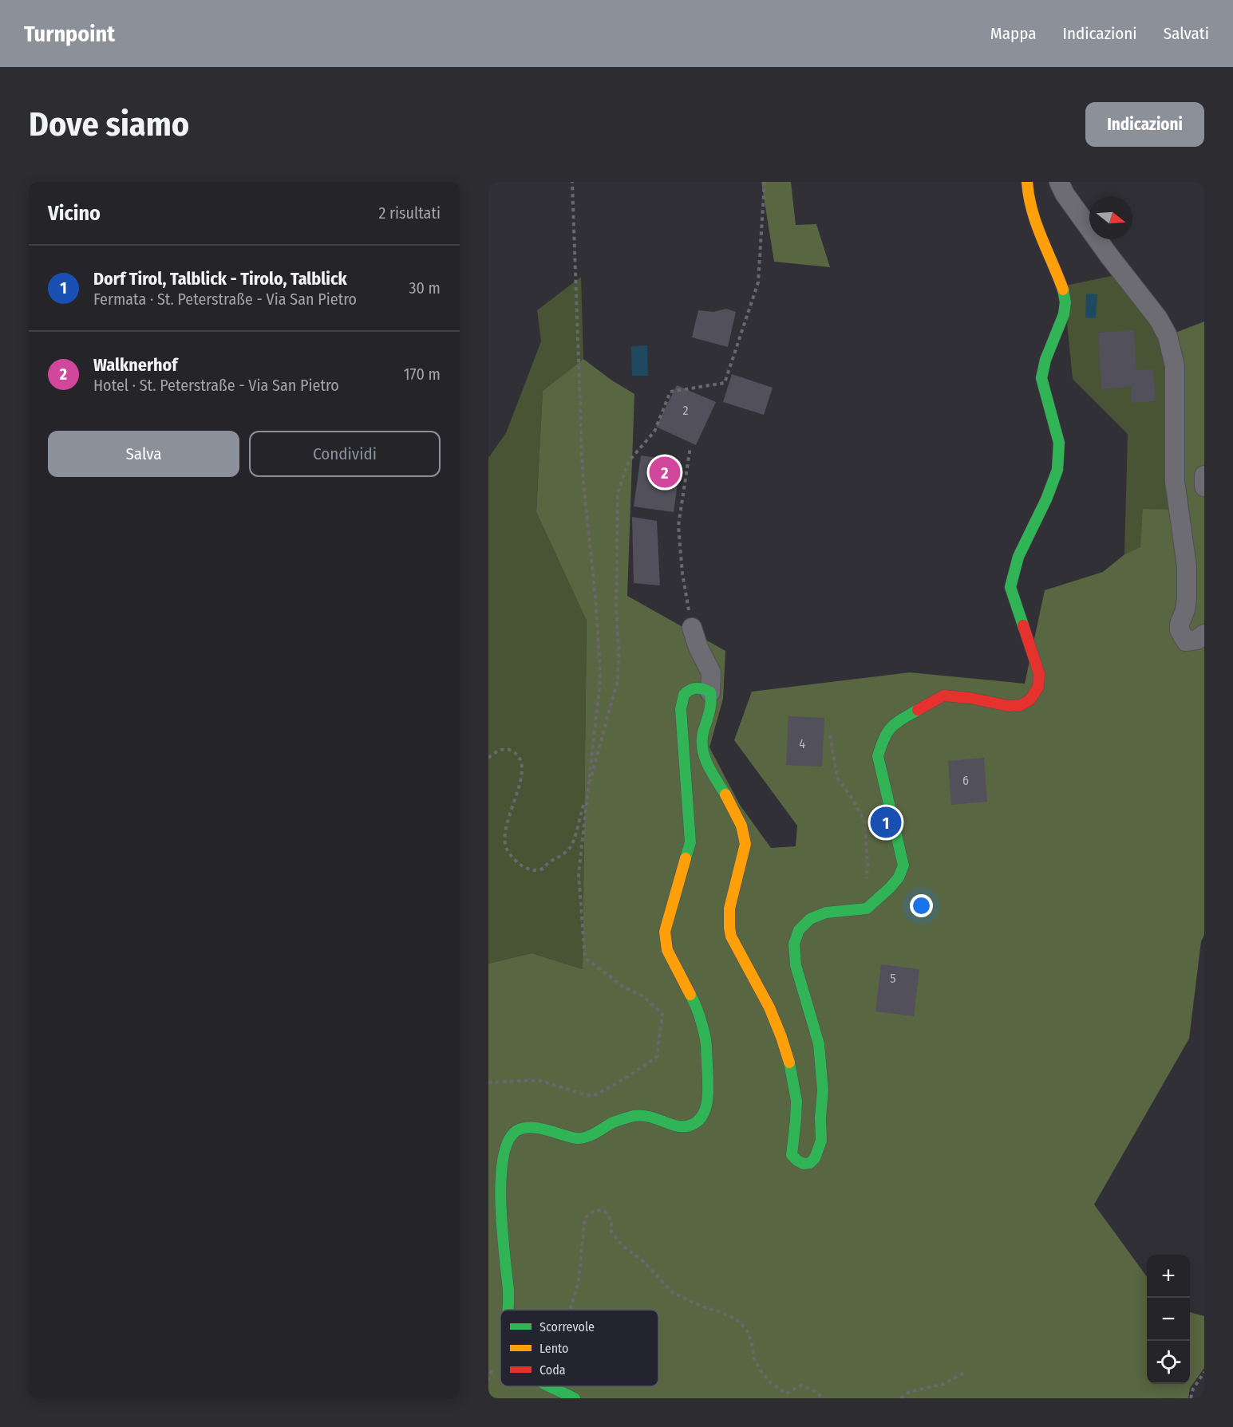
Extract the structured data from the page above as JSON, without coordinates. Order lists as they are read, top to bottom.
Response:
{
  "house_numbers": [
    "2",
    "4",
    "6",
    "5"
  ],
  "legend": ["Scorrevole", "Lento", "Coda"],
  "north": "right",
  "page": {
    "header": "Turnpoint",
    "nav": ["Mappa", "Indicazioni", "Salvati"],
    "buttons": [
      "Indicazioni",
      ["Salva", "Condividi"]
    ],
    "title": "Dove siamo",
    "heading": ["Vicino", "2 risultati"],
    "list": [
      {
        "mark": "1",
        "name": "Dorf Tirol, Talblick - Tirolo, Talblick",
        "note": "Fermata · St. Peterstraße - Via San Pietro",
        "value": "30 m"
      },
      {
        "mark": "2",
        "name": "Walknerhof",
        "note": "Hotel · St. Peterstraße - Via San Pietro",
        "value": "170 m"
      }
    ],
    "pins": ["2", "1"],
    "map_buttons": ["+", "−"]
  }
}
